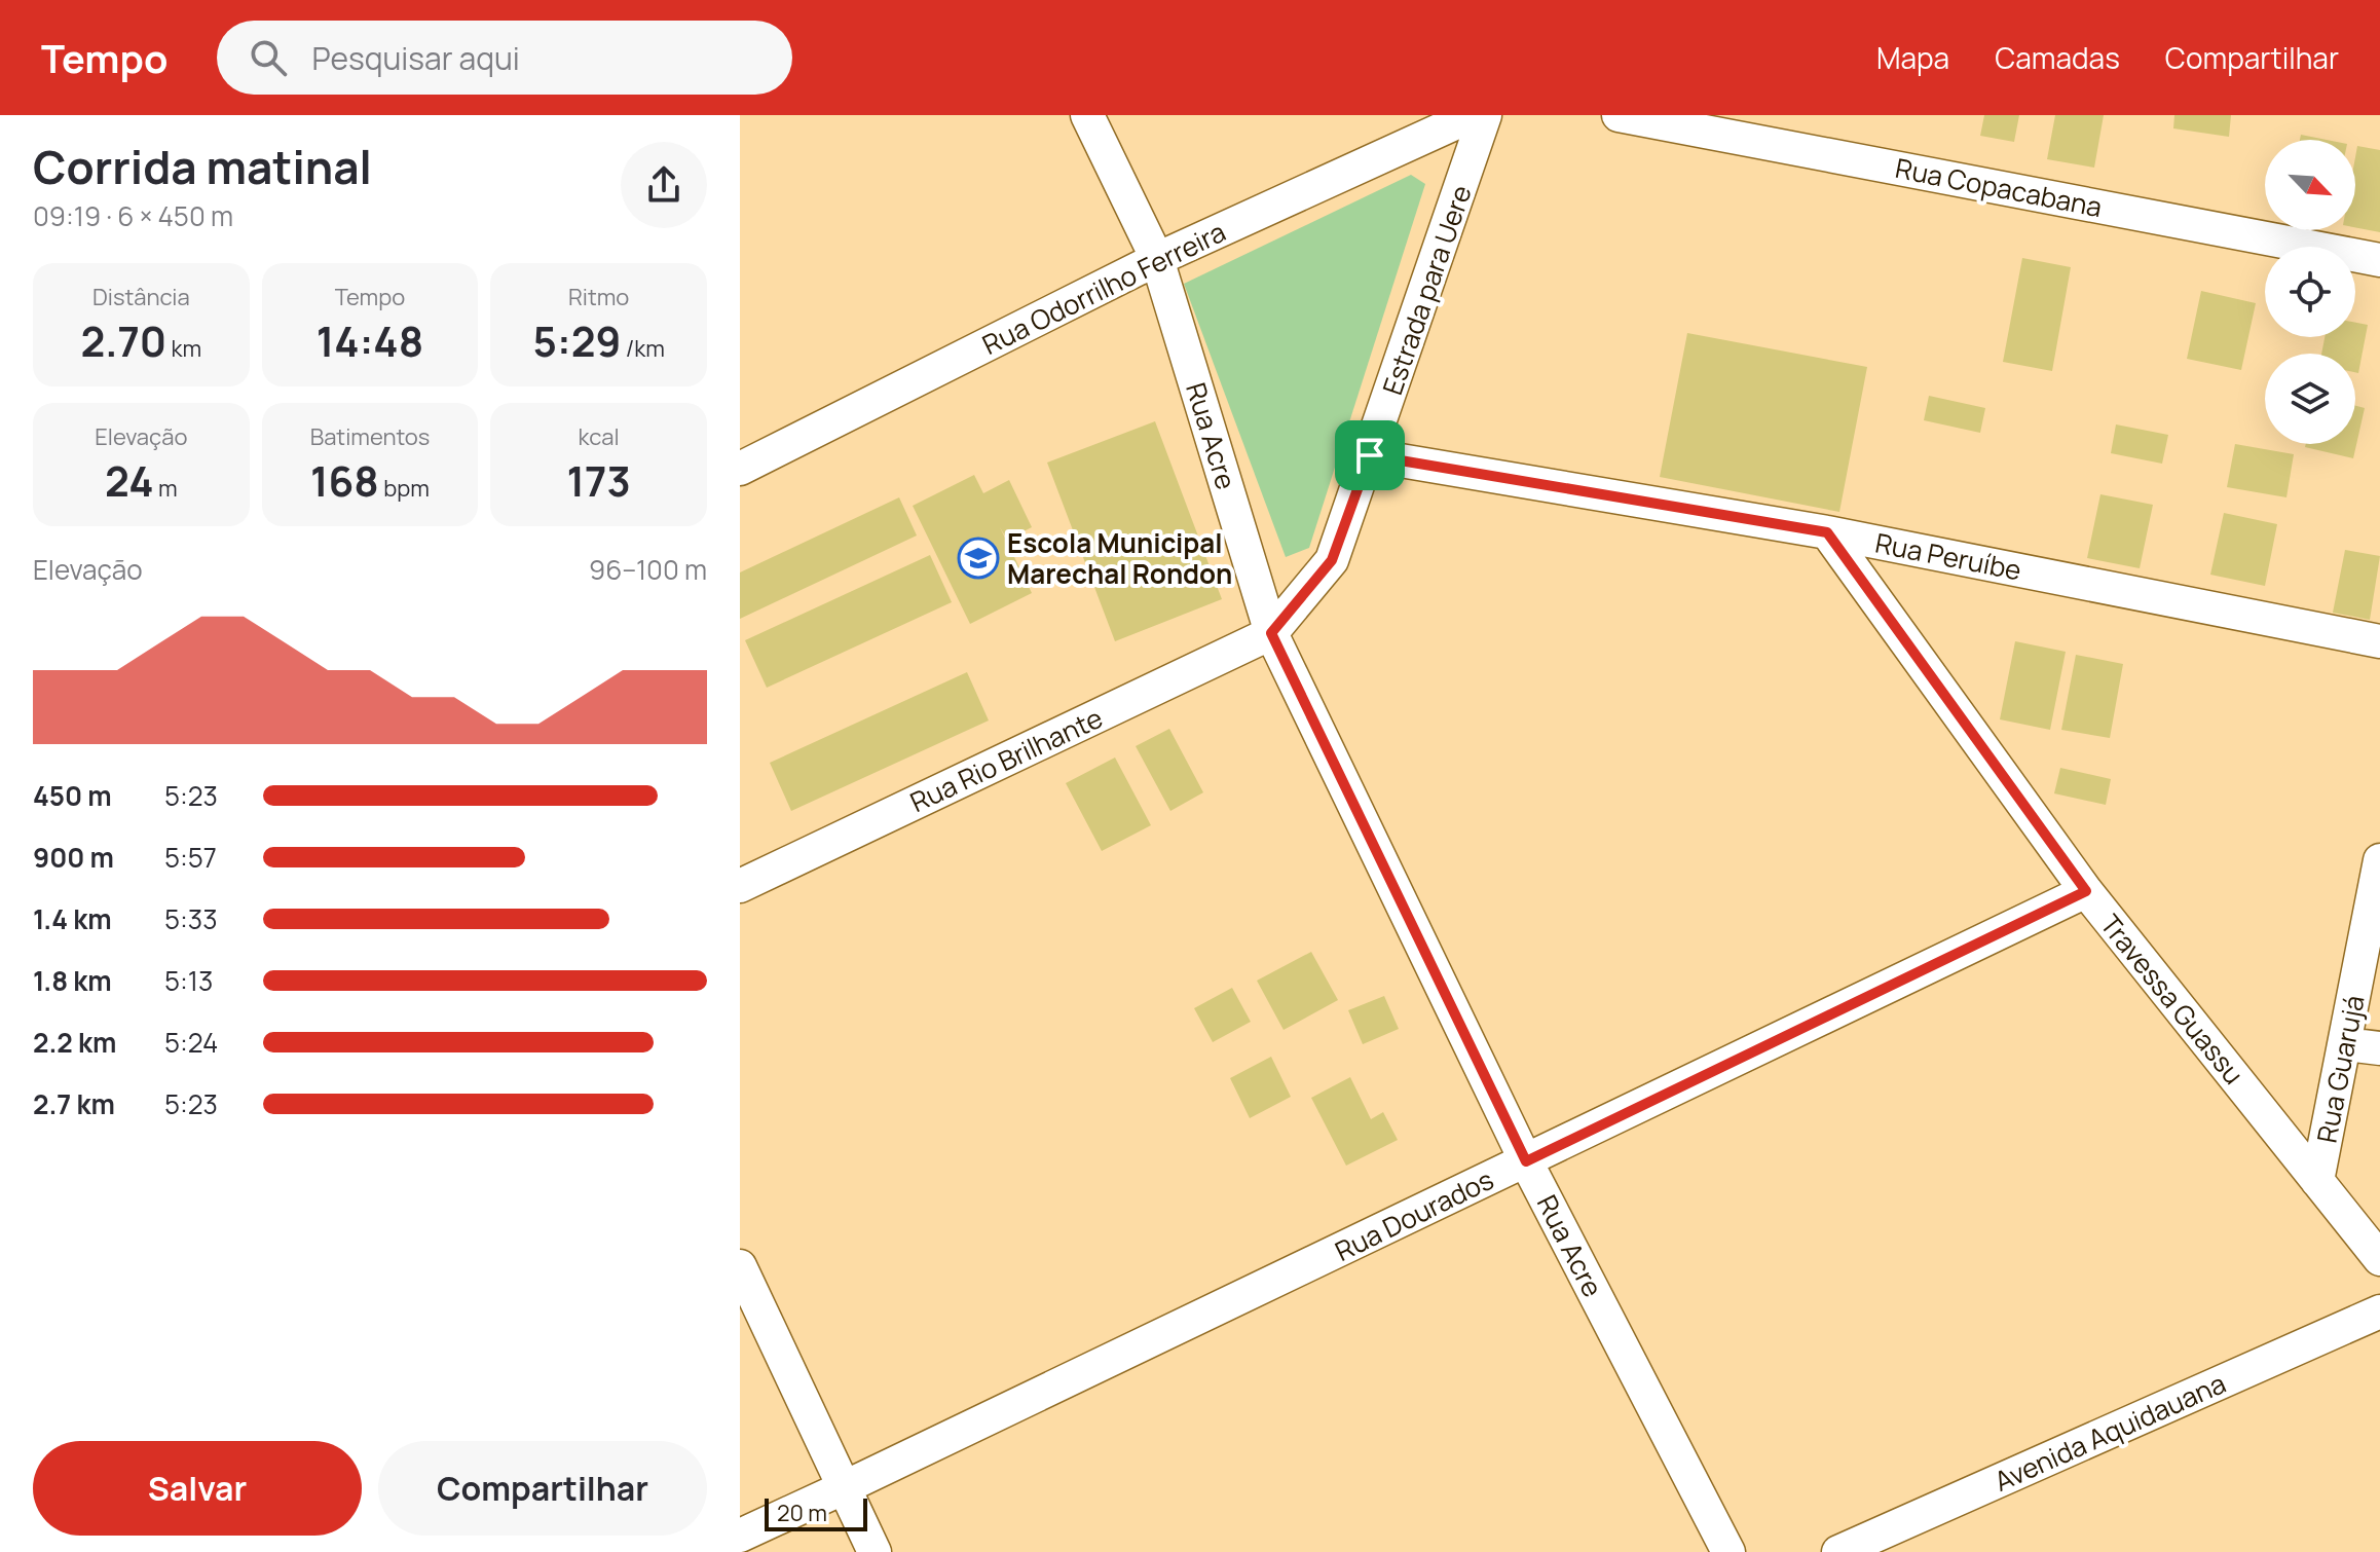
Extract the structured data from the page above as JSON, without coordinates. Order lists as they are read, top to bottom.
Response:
{
  "streets": {
    "street": [
      "Rua Copacabana",
      "Rua Odorrilho Ferreira",
      "Estrada para Uere",
      "Rua Acre",
      "Rua Peruíbe",
      "Rua Rio Brilhante",
      "Travessa Guassu",
      "Rua Guarujá",
      "Rua Dourados",
      "Avenida Aquidauana"
    ]
  },
  "crossings": [
    ["Rua Odorrilho Ferreira", "Rua Acre"],
    ["Estrada para Uere", "Rua Acre"],
    ["Estrada para Uere", "Rua Peruíbe"],
    ["Estrada para Uere", "Rua Rio Brilhante"],
    ["Rua Acre", "Rua Rio Brilhante"],
    ["Rua Acre", "Rua Dourados"],
    ["Rua Peruíbe", "Travessa Guassu"],
    ["Travessa Guassu", "Rua Guarujá"],
    ["Travessa Guassu", "Rua Dourados"]
  ],
  "places": {
    "school or university": ["Escola Municipal Marechal Rondon"]
  },
  "scale_bar": "20 m",
  "north": "bottom right",
  "page": {
    "header": "Tempo",
    "search": "Pesquisar aqui",
    "nav": ["Mapa", "Camadas", "Compartilhar"],
    "heading": ["Corrida matinal", "09:19 · 6 × 450 m"],
    "stats": [
      ["Distância", "2.70 km"],
      ["Tempo", "14:48"],
      ["Ritmo", "5:29 /km"],
      ["Elevação", "24 m"],
      ["Batimentos", "168 bpm"],
      ["kcal", "173"]
    ],
    "chart": ["Elevação", "96–100 m"],
    "list": [
      {
        "name": "450 m",
        "note": "5:23"
      },
      {
        "name": "900 m",
        "note": "5:57"
      },
      {
        "name": "1.4 km",
        "note": "5:33"
      },
      {
        "name": "1.8 km",
        "note": "5:13"
      },
      {
        "name": "2.2 km",
        "note": "5:24"
      },
      {
        "name": "2.7 km",
        "note": "5:23"
      }
    ],
    "buttons": ["Salvar", "Compartilhar"],
    "scale": "20 m"
  }
}
